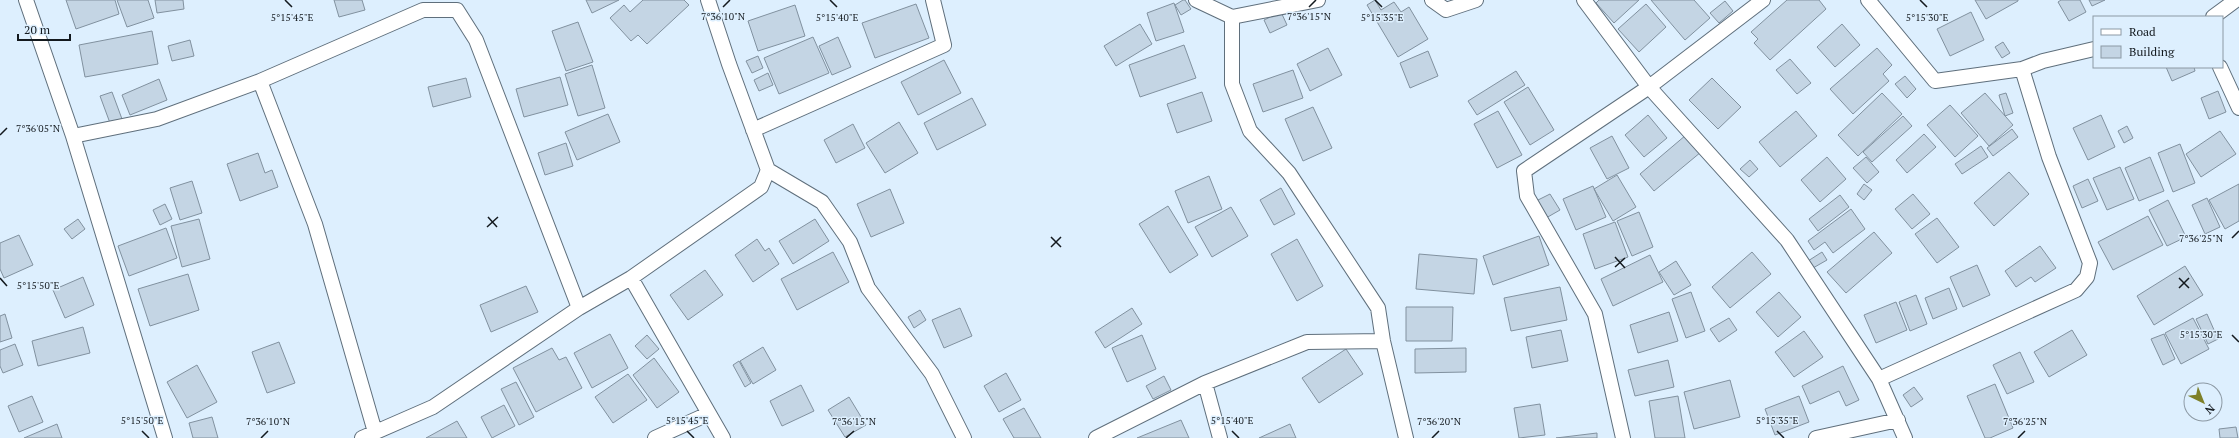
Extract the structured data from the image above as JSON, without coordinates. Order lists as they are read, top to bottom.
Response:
{
  "legend": ["Road", "Building"],
  "scale_bar": "20 m",
  "north": "bottom right",
  "coordinates": [
    "7°36'10\"N",
    "7°36'15\"N",
    "5°15'45\"E",
    "5°15'40\"E",
    "5°15'35\"E",
    "5°15'30\"E",
    "7°36'05\"N",
    "7°36'25\"N",
    "5°15'50\"E",
    "7°36'20\"N"
  ]
}
